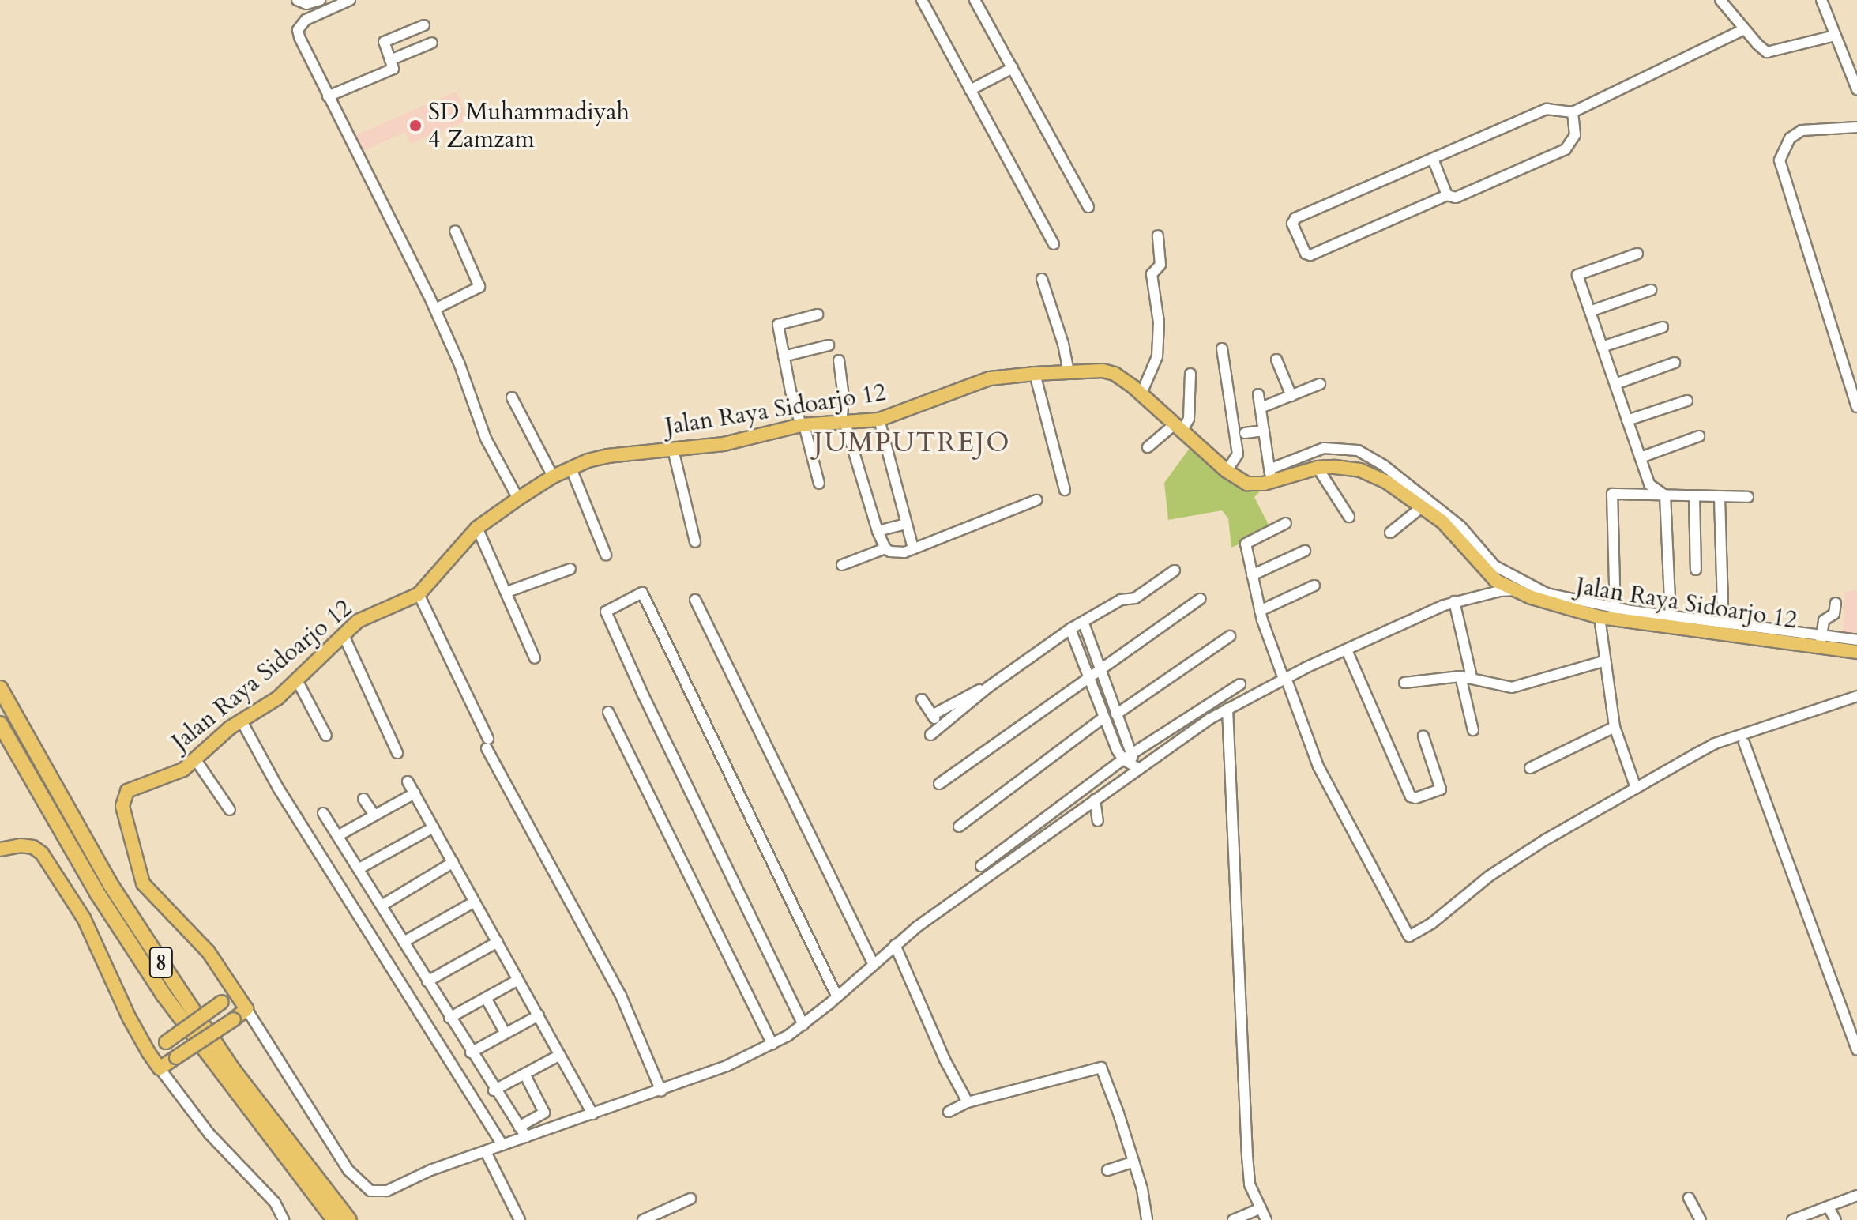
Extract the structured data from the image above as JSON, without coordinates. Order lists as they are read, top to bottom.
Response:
{
  "streets": {
    "highway": ["8"],
    "main road": ["Jalan Raya Sidoarjo 12"]
  },
  "districts": ["JUMPUTREJO"],
  "places": ["SD Muhammadiyah 4 Zamzam"]
}
